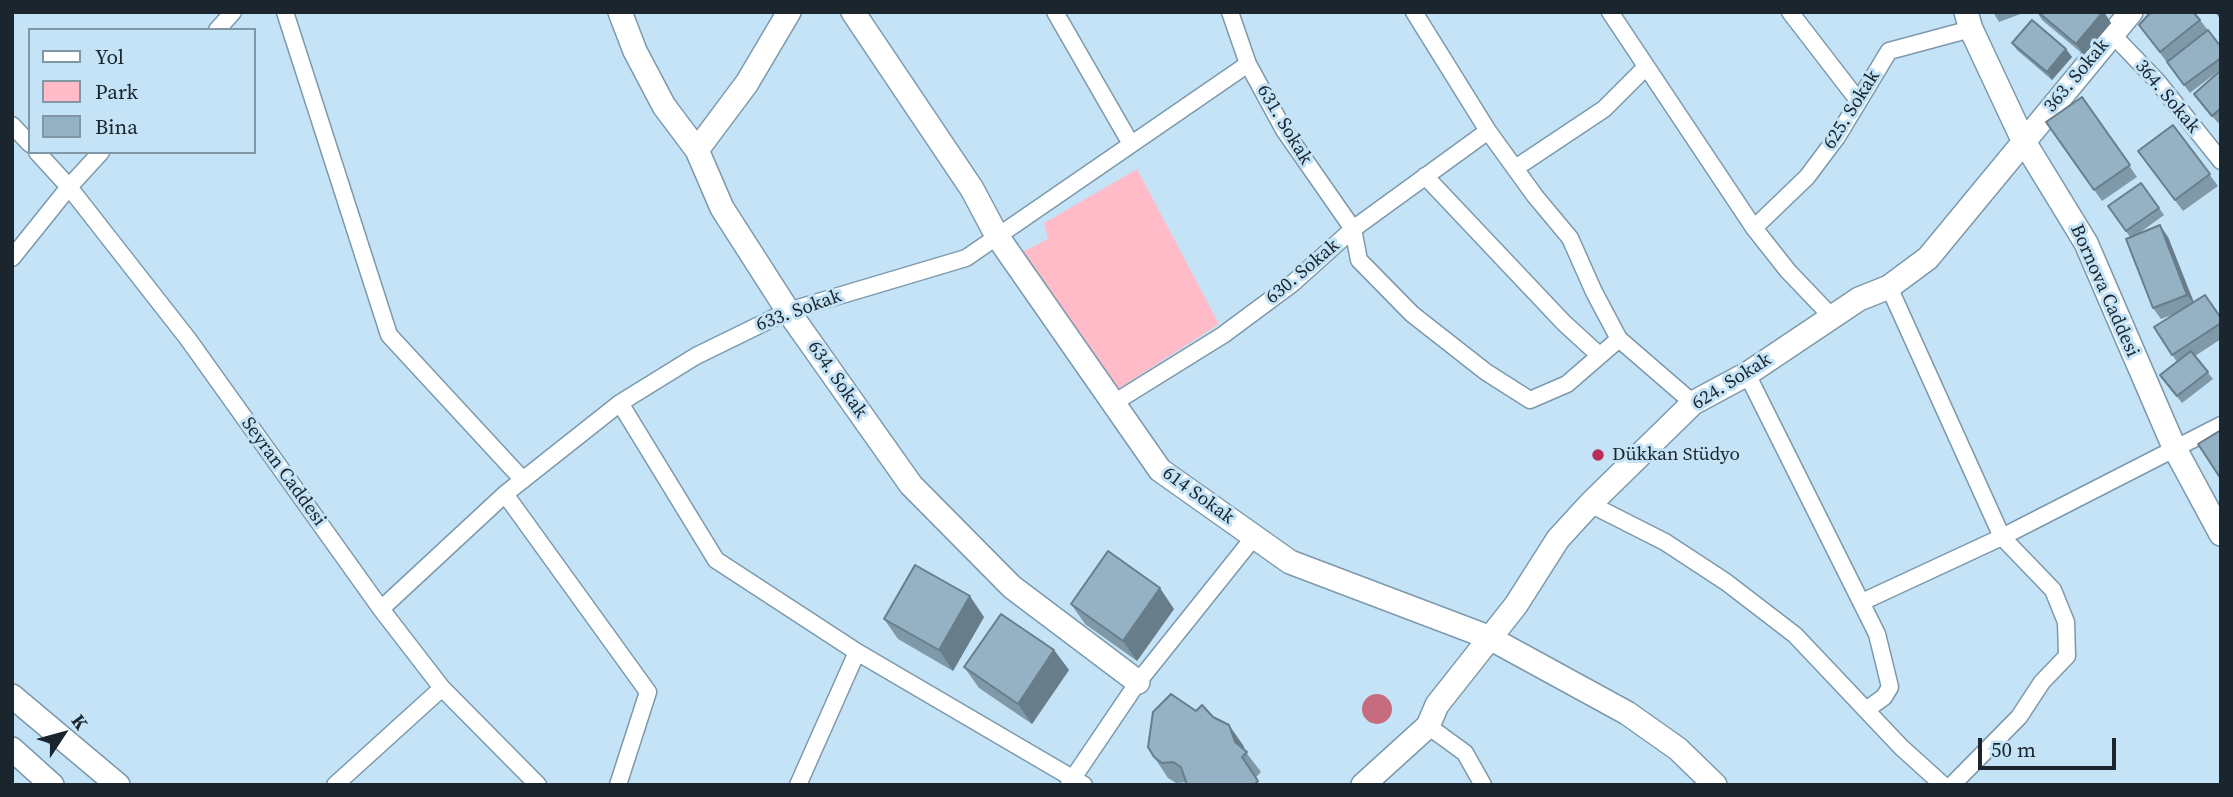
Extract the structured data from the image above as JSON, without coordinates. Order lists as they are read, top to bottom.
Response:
{
  "streets": {
    "street": [
      "363. Sokak",
      "364. Sokak",
      "625. Sokak",
      "631. Sokak",
      "630. Sokak",
      "Bornova Caddesi",
      "633. Sokak",
      "634. Sokak",
      "624. Sokak",
      "Seyran Caddesi",
      "614 Sokak"
    ]
  },
  "crossings": [
    ["363. Sokak", "364. Sokak"],
    ["363. Sokak", "Bornova Caddesi"],
    ["363. Sokak", "624. Sokak"],
    ["625. Sokak", "Bornova Caddesi"],
    ["631. Sokak", "630. Sokak"],
    ["631. Sokak", "633. Sokak"],
    ["630. Sokak", "614 Sokak"],
    ["Bornova Caddesi", "624. Sokak"],
    ["633. Sokak", "634. Sokak"],
    ["633. Sokak", "Seyran Caddesi"],
    ["633. Sokak", "614 Sokak"],
    ["624. Sokak", "614 Sokak"]
  ],
  "places": ["Dükkan Stüdyo"],
  "legend": ["Yol", "Park", "Bina"],
  "scale_bar": "50 m",
  "north": "top right"
}
